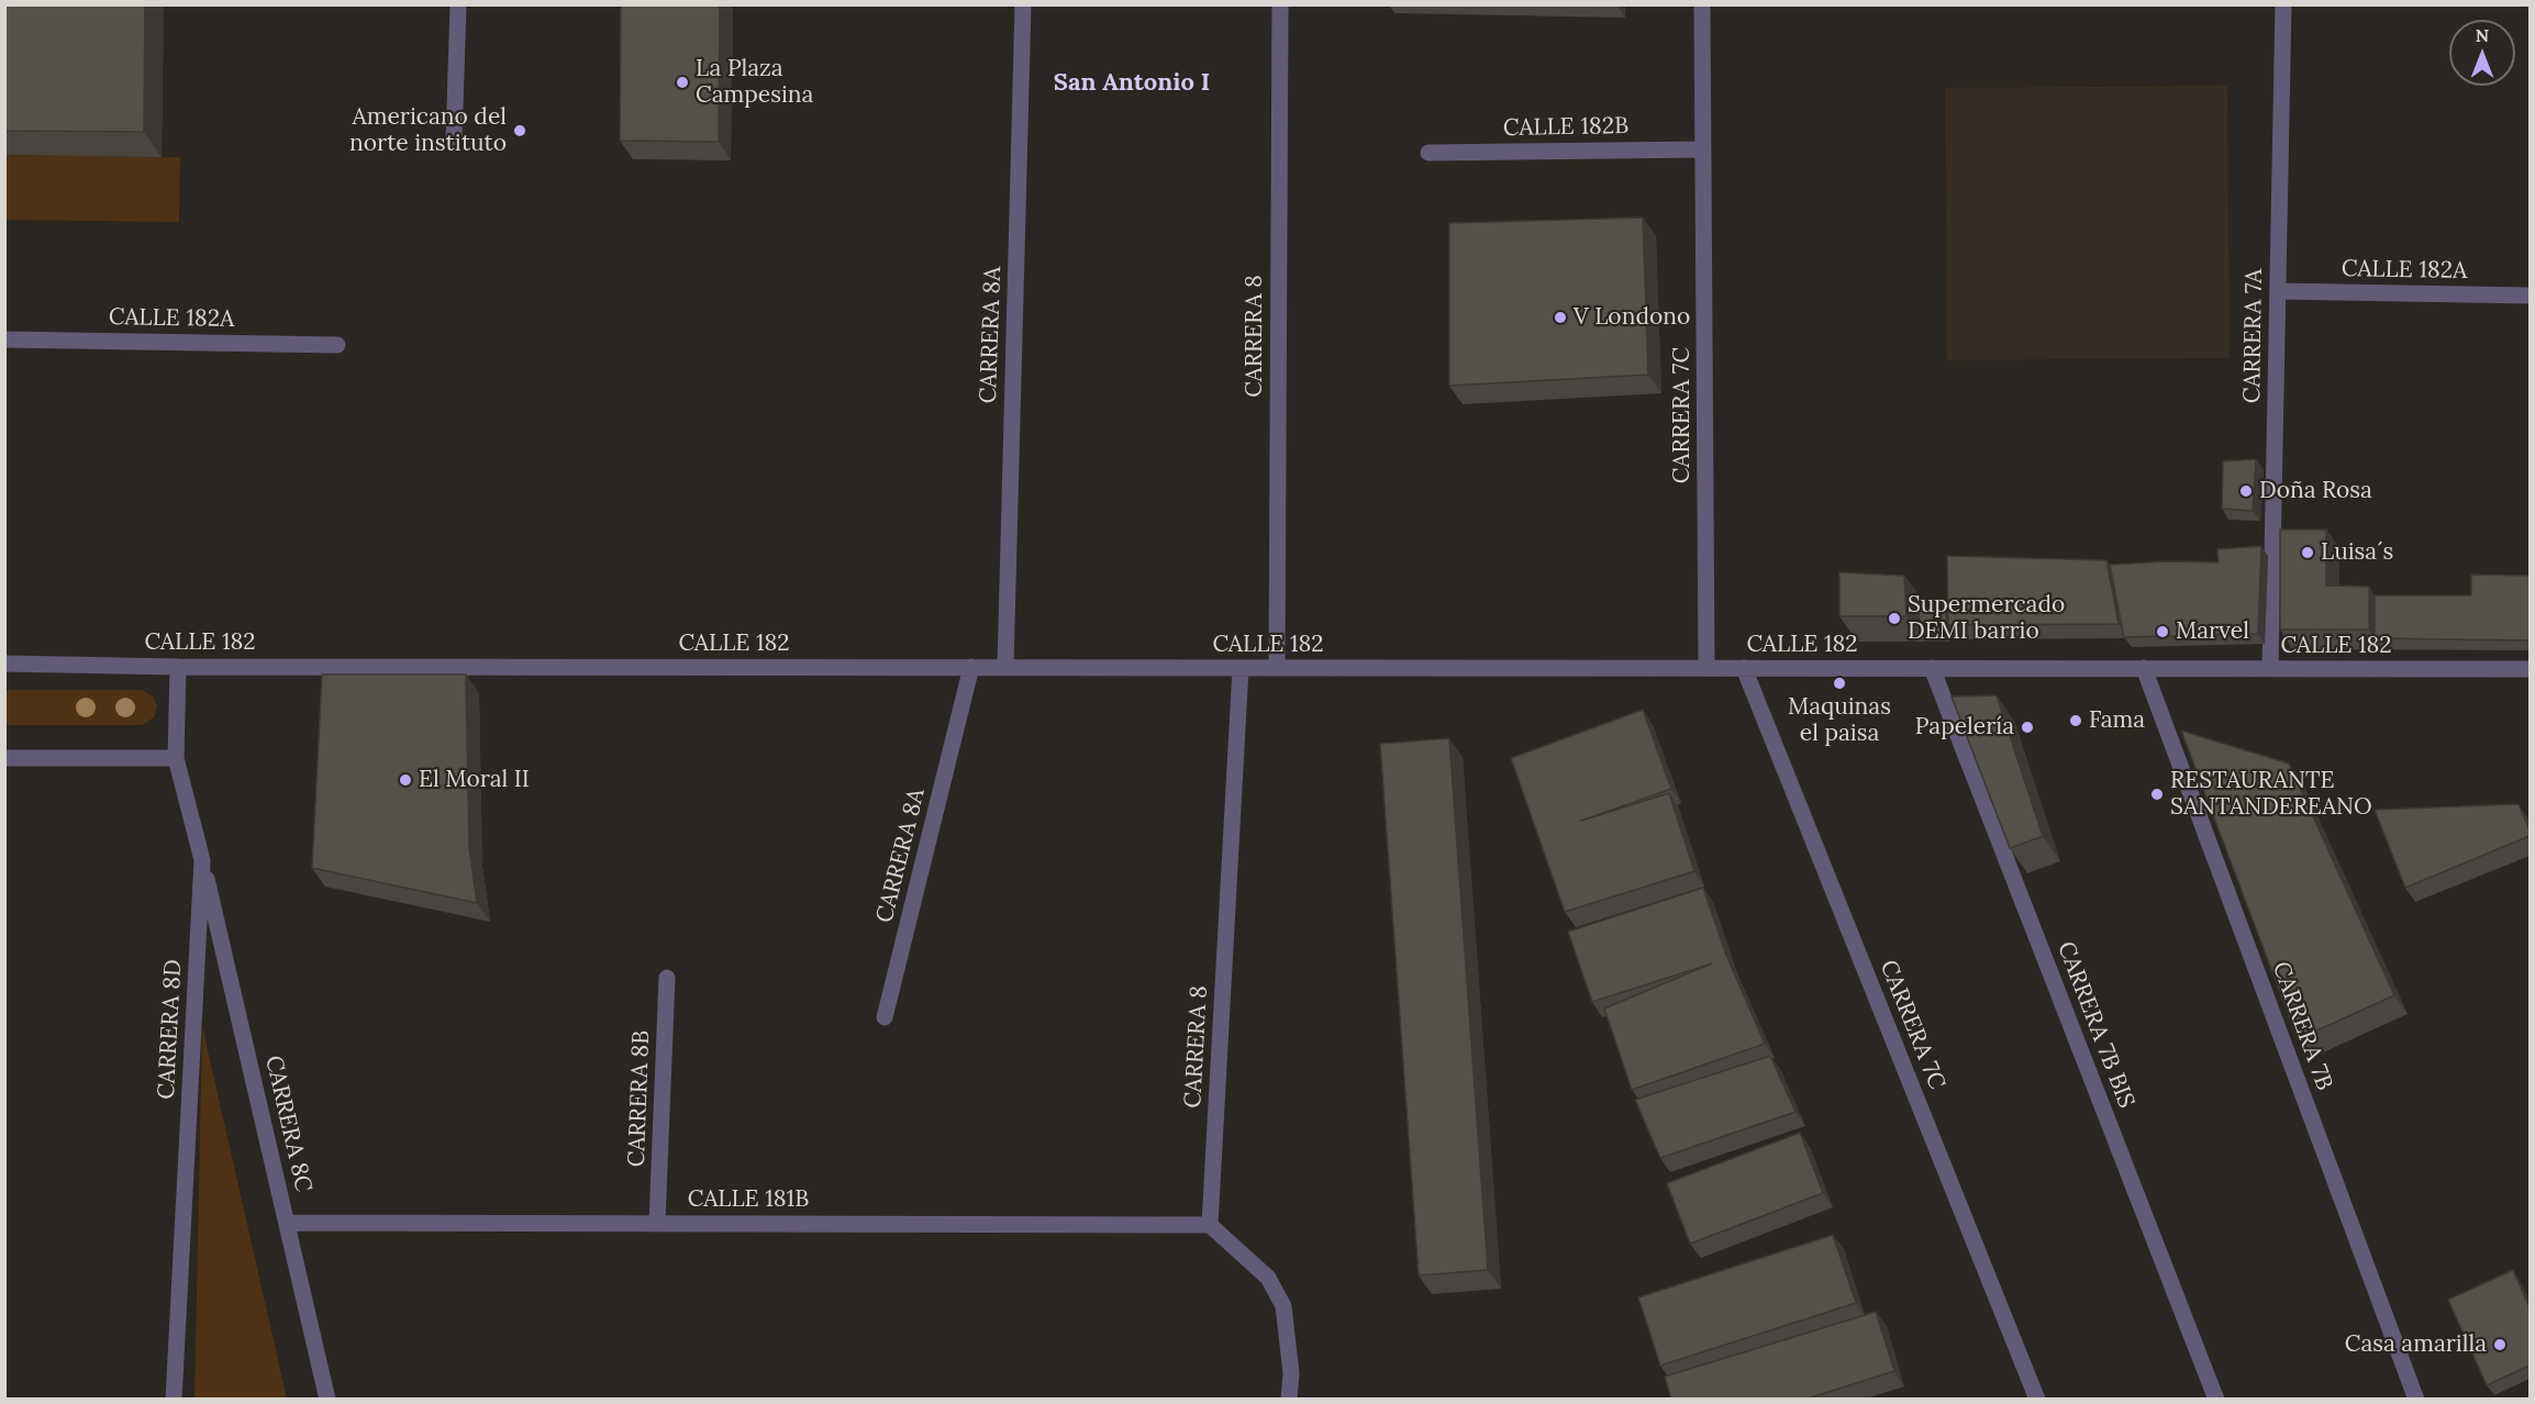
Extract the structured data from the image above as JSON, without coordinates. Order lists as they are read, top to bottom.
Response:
{
  "streets": {
    "street": [
      "CALLE 182B",
      "CALLE 182A",
      "CARRERA 8A",
      "CARRERA 8",
      "CARRERA 7A",
      "CARRERA 7C",
      "CALLE 182",
      "CARRERA 7B BIS",
      "CARRERA 7B",
      "CARRERA 8D",
      "CARRERA 8B",
      "CARRERA 8C",
      "CALLE 181B"
    ]
  },
  "crossings": [
    ["CALLE 182B", "CARRERA 7C"],
    ["CALLE 182A", "CARRERA 7A"],
    ["CARRERA 8A", "CALLE 182"],
    ["CARRERA 8", "CALLE 182"],
    ["CARRERA 8", "CALLE 181B"],
    ["CARRERA 7A", "CALLE 182"],
    ["CARRERA 7C", "CALLE 182"],
    ["CALLE 182", "CARRERA 7B BIS"],
    ["CALLE 182", "CARRERA 7B"],
    ["CALLE 182", "CARRERA 8D"],
    ["CARRERA 8D", "CARRERA 8C"],
    ["CARRERA 8B", "CALLE 181B"],
    ["CARRERA 8C", "CALLE 181B"]
  ],
  "districts": ["San Antonio I"],
  "places": [
    "La Plaza Campesina",
    "Americano del norte instituto",
    "V Londono",
    "Doña Rosa",
    "Luisa´s",
    "Supermercado DEMI barrio",
    "Marvel",
    "Maquinas el paisa",
    "Fama",
    "Papelería",
    "El Moral II",
    "RESTAURANTE SANTANDEREANO",
    "Casa amarilla"
  ],
  "north": "top"
}
